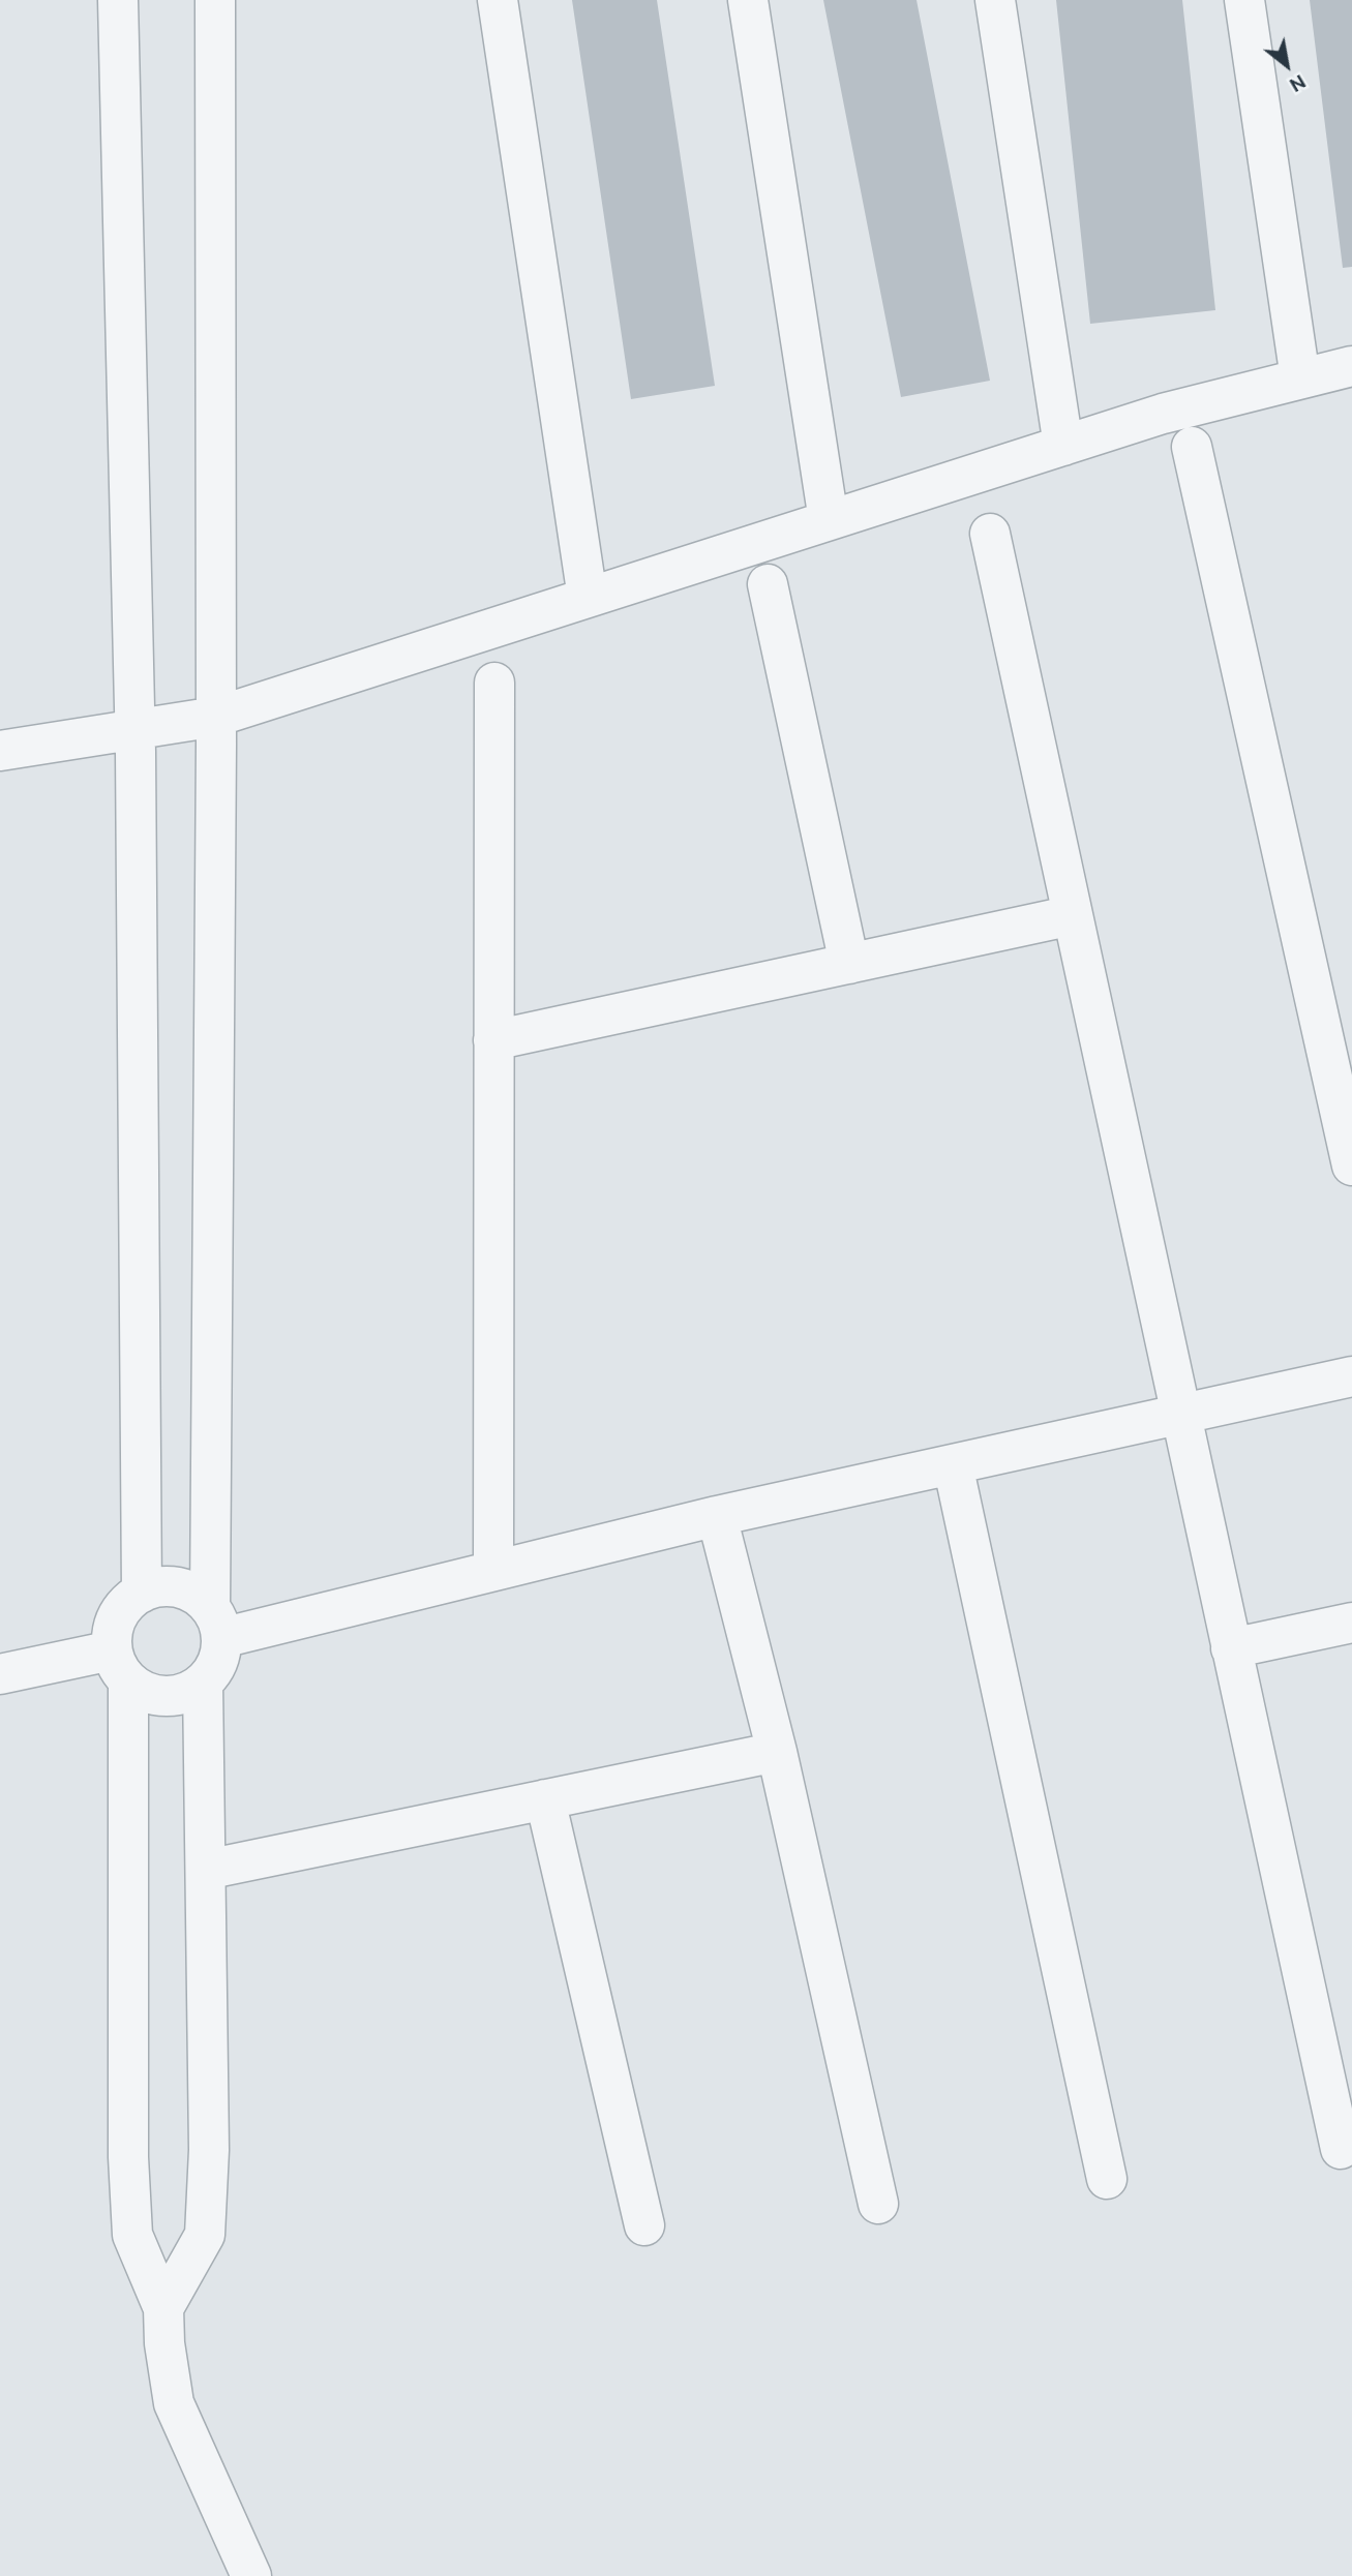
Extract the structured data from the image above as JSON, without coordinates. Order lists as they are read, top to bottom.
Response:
{
  "north": "bottom right"
}
